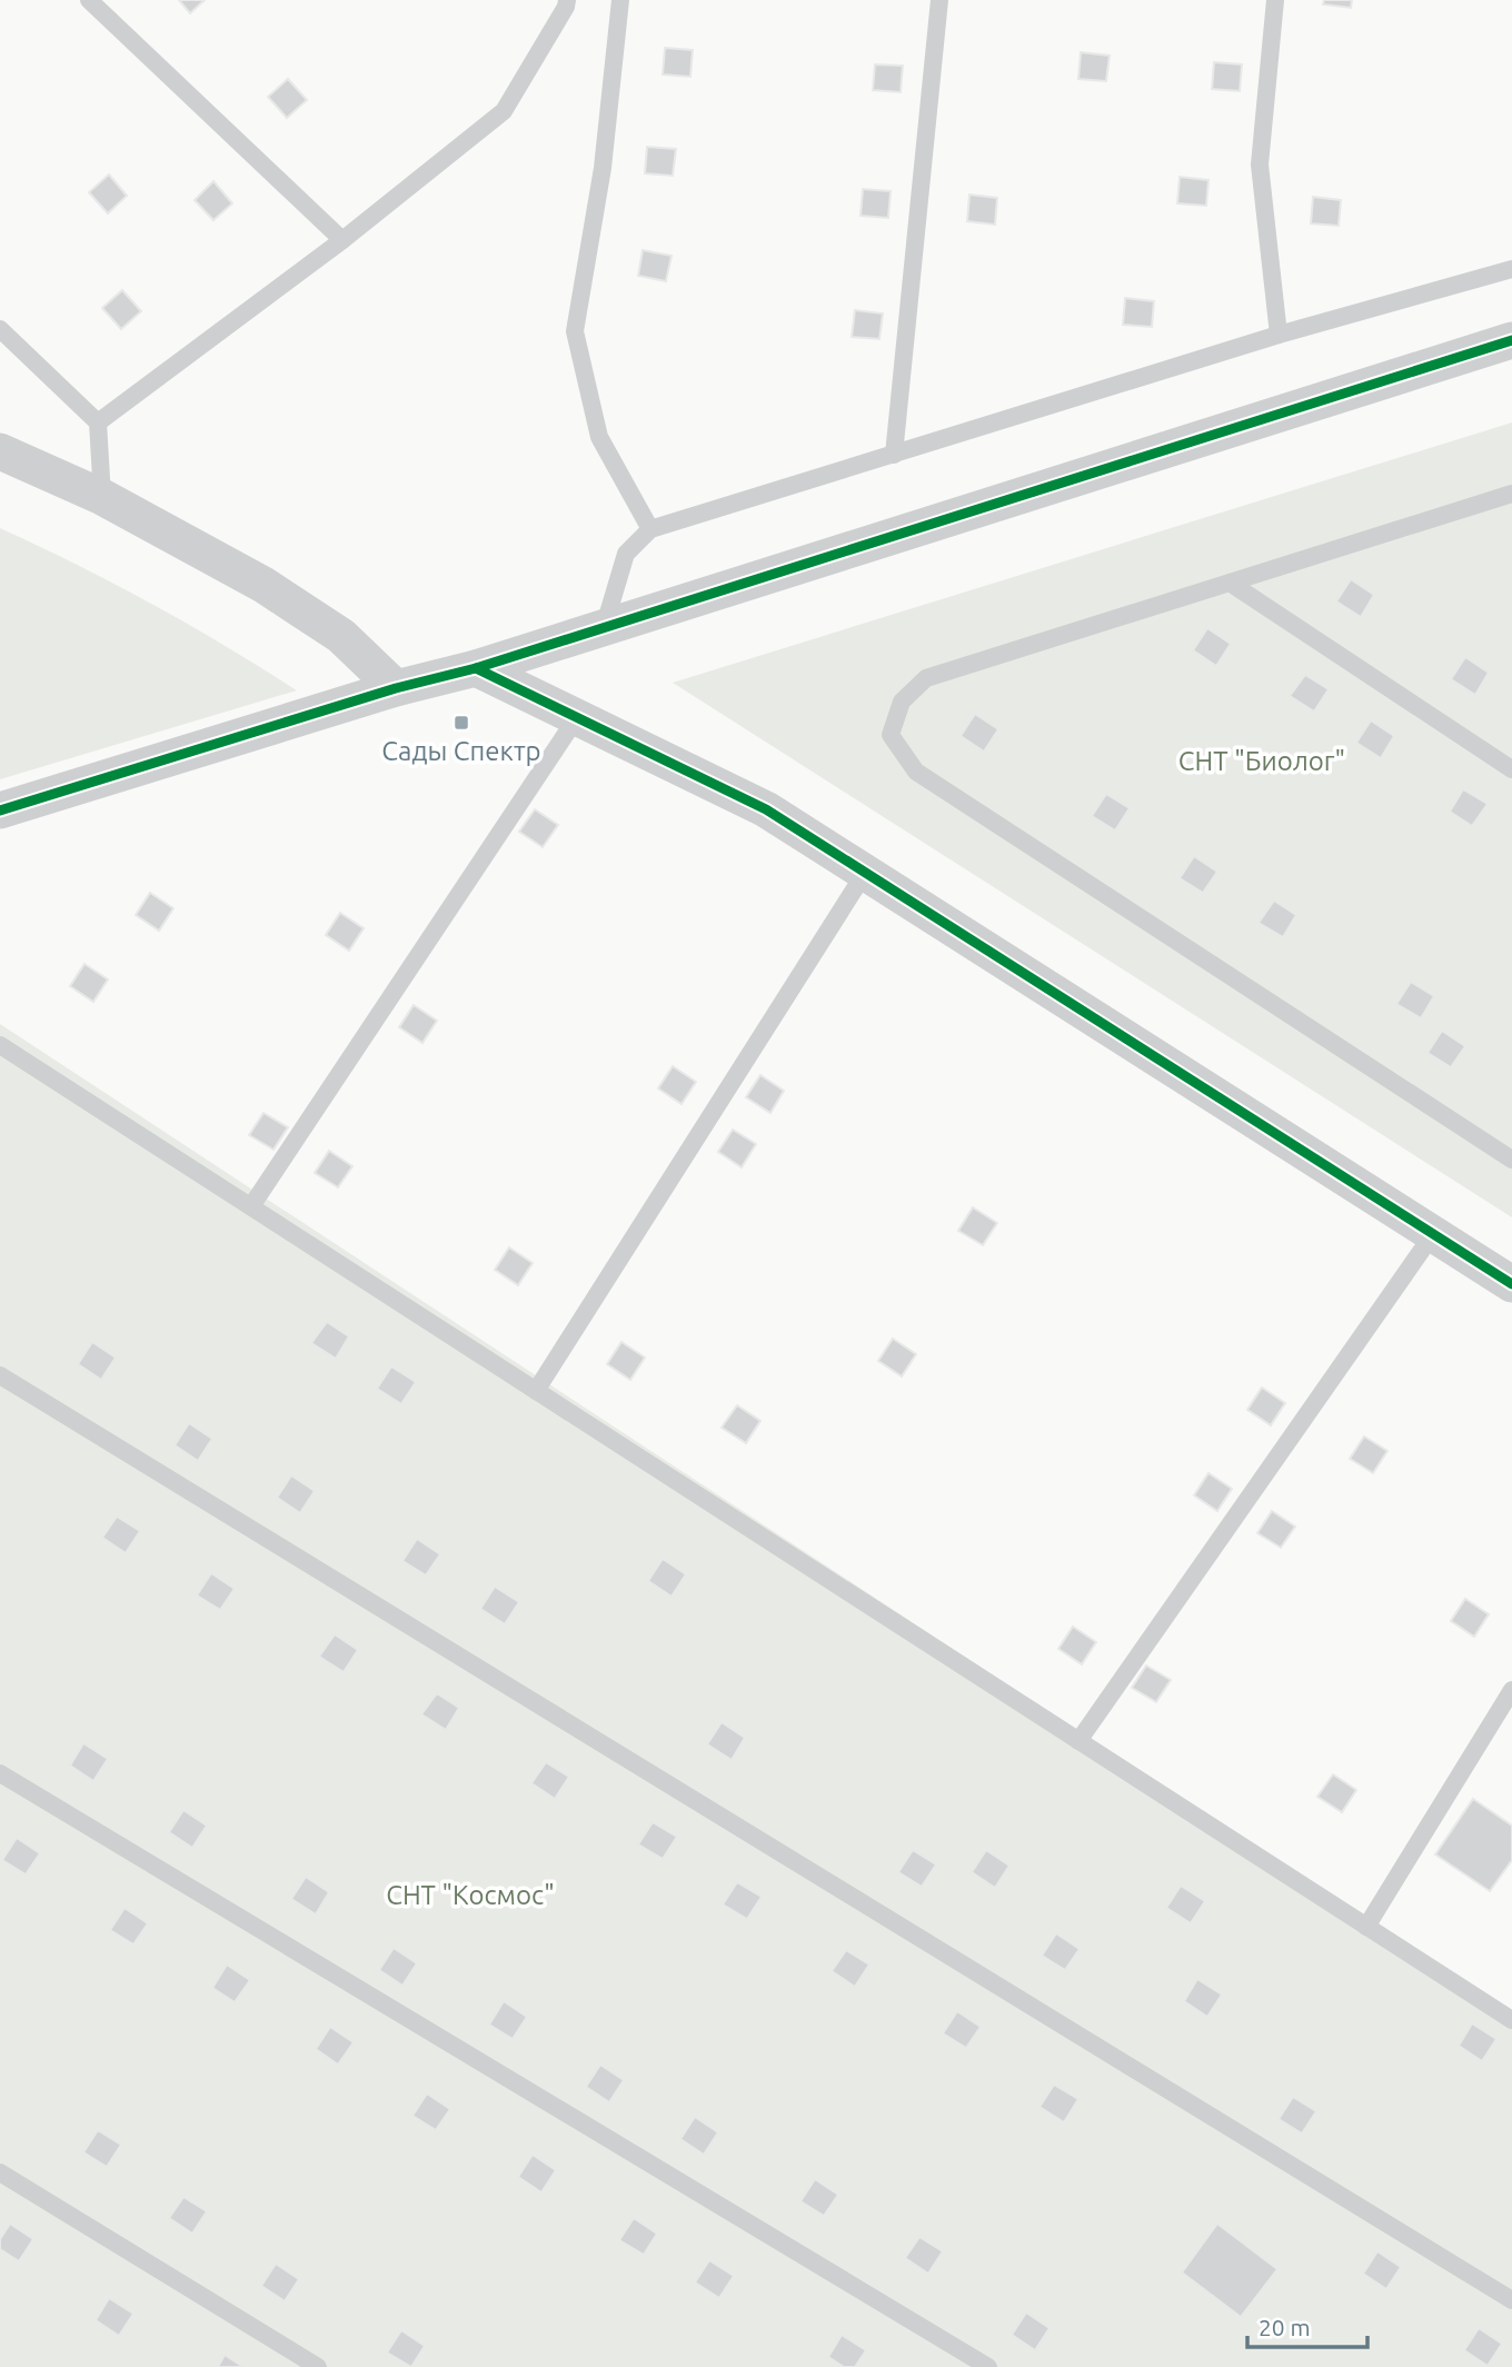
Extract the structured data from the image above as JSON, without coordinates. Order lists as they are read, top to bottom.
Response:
{
  "parks": ["СНТ \"Биолог\"", "СНТ \"Космос\""],
  "places": {
    "transit": ["Сады Спектр"]
  },
  "scale_bar": "20 m"
}
